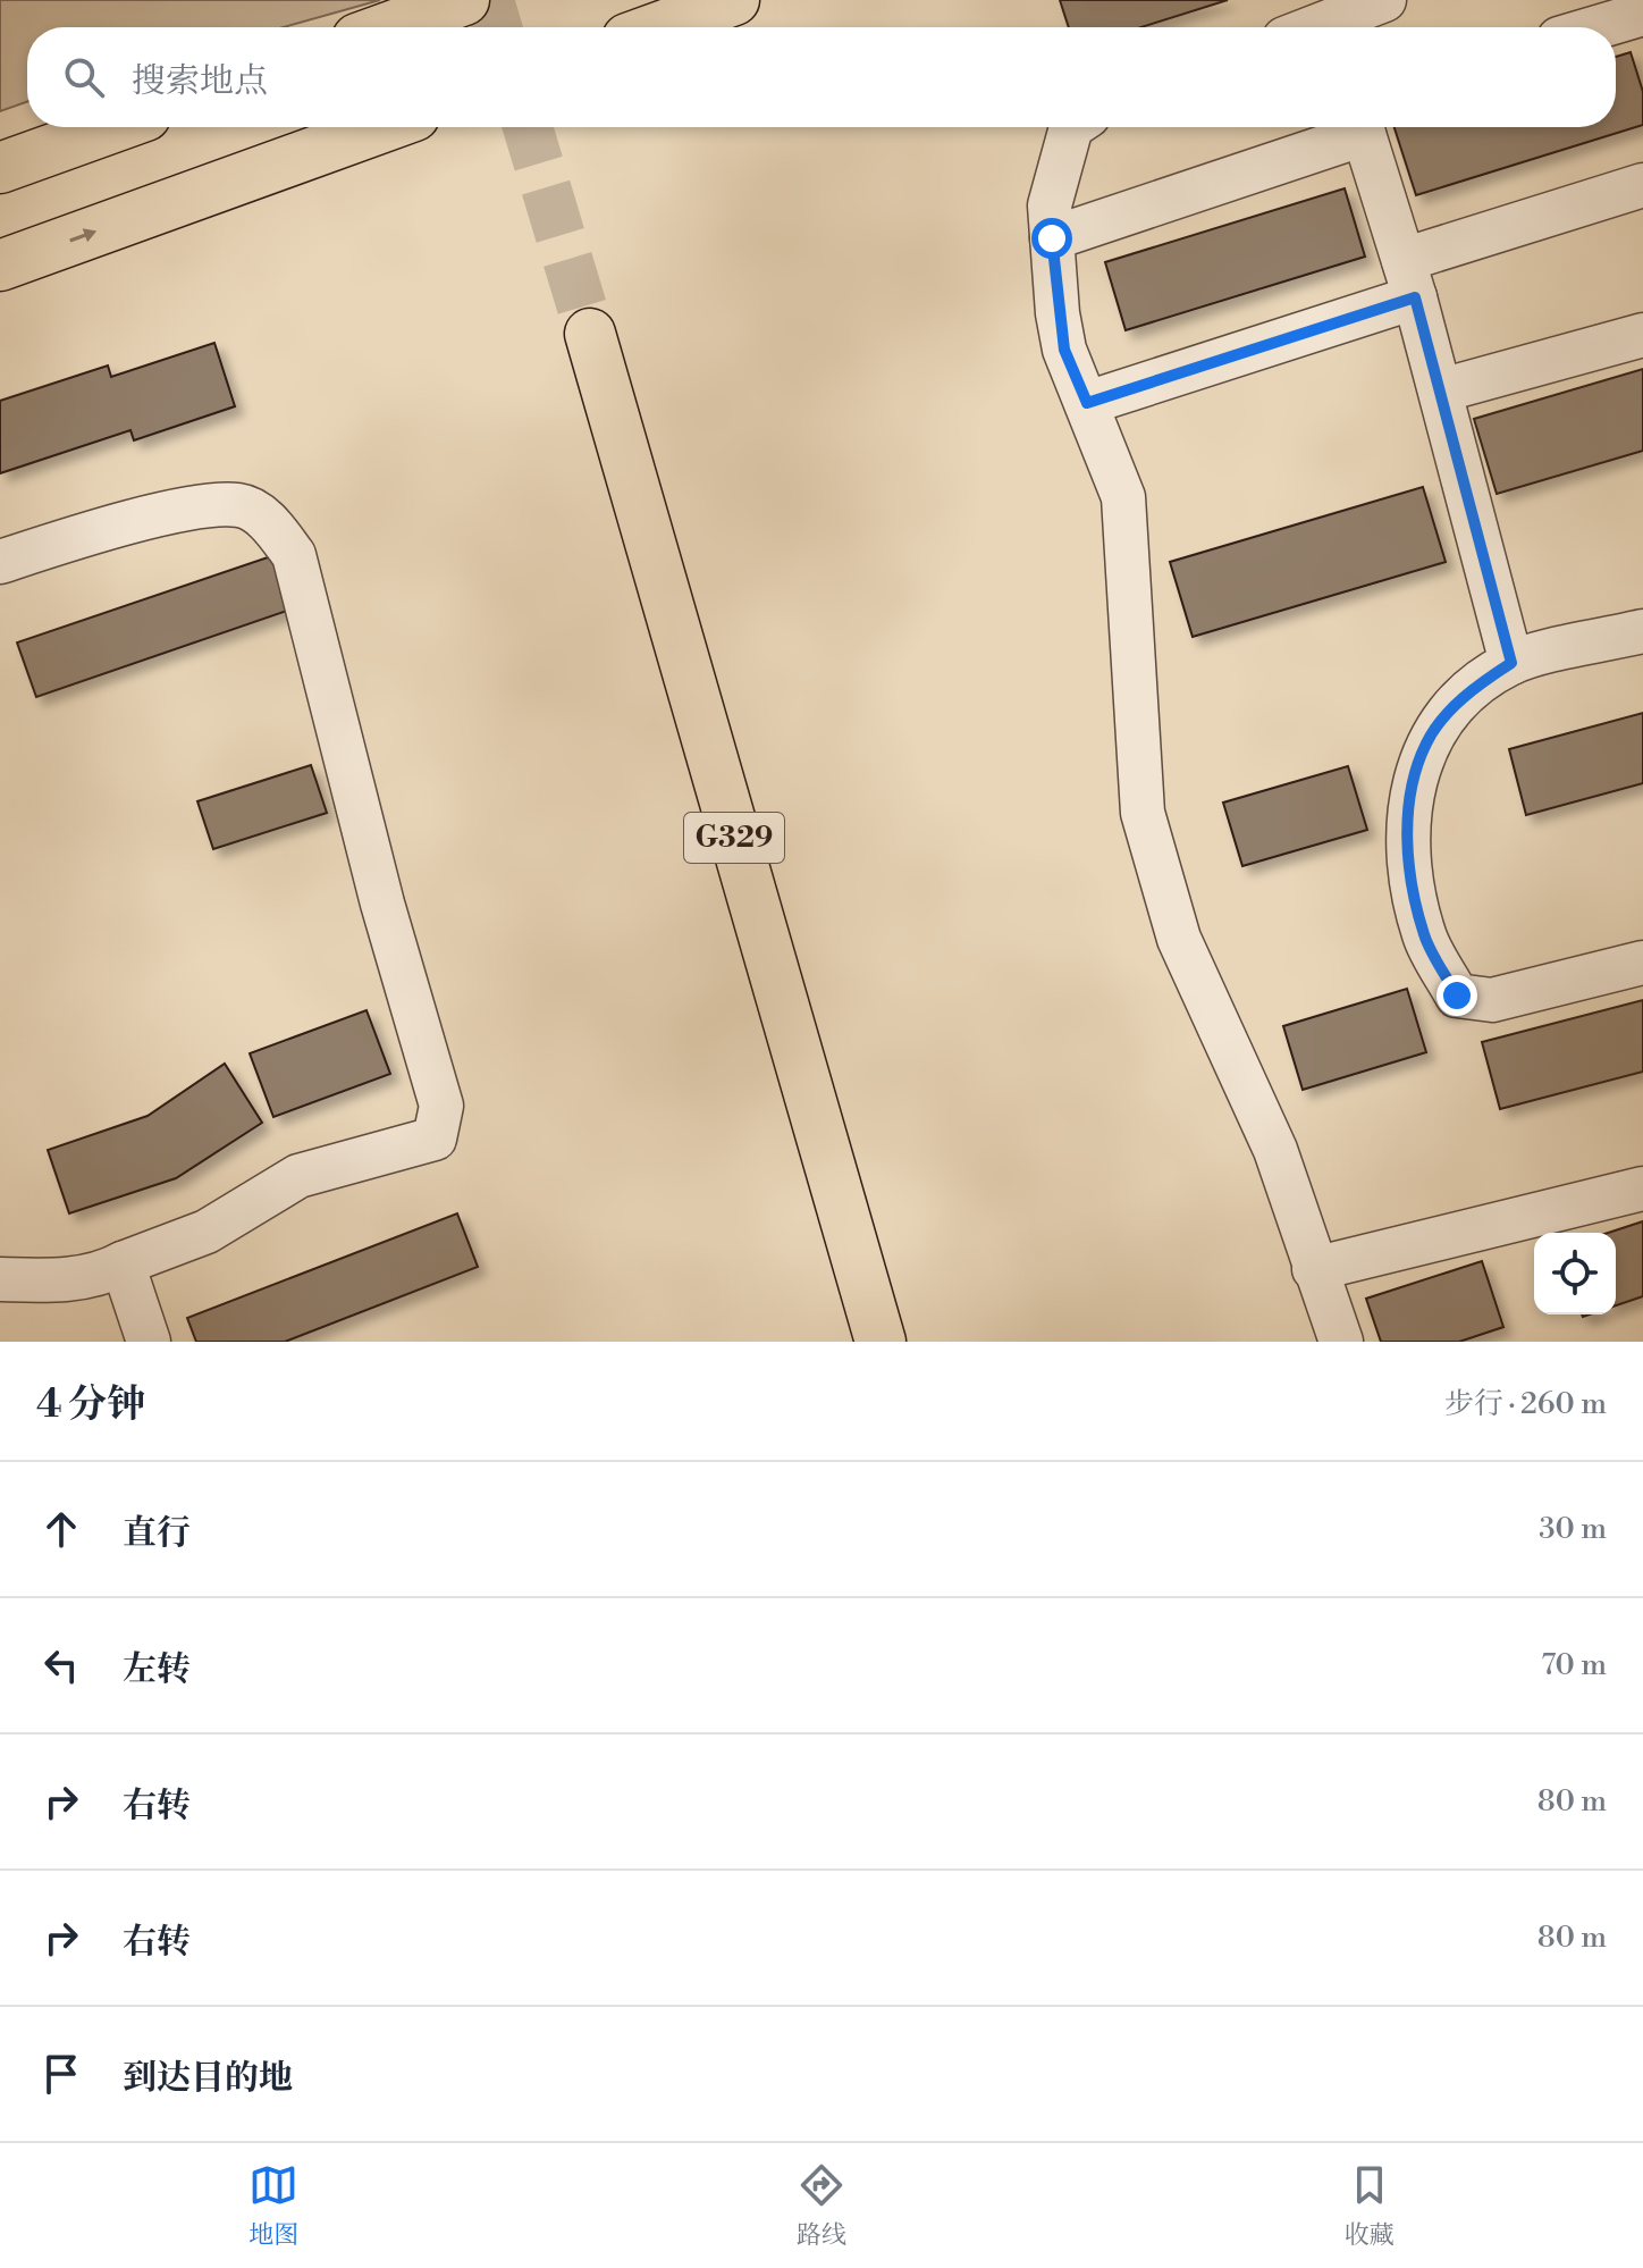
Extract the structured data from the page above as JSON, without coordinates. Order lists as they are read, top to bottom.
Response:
{
  "streets": {
    "main road": ["G329"]
  },
  "page": {
    "search": "搜索地点",
    "heading": ["4 分钟", "步行 · 260 m"],
    "list": [
      ["直行", "30 m"],
      ["左转", "70 m"],
      ["右转", "80 m"],
      ["右转", "80 m"],
      "到达目的地"
    ],
    "nav": ["地图", "路线", "收藏"]
  }
}
